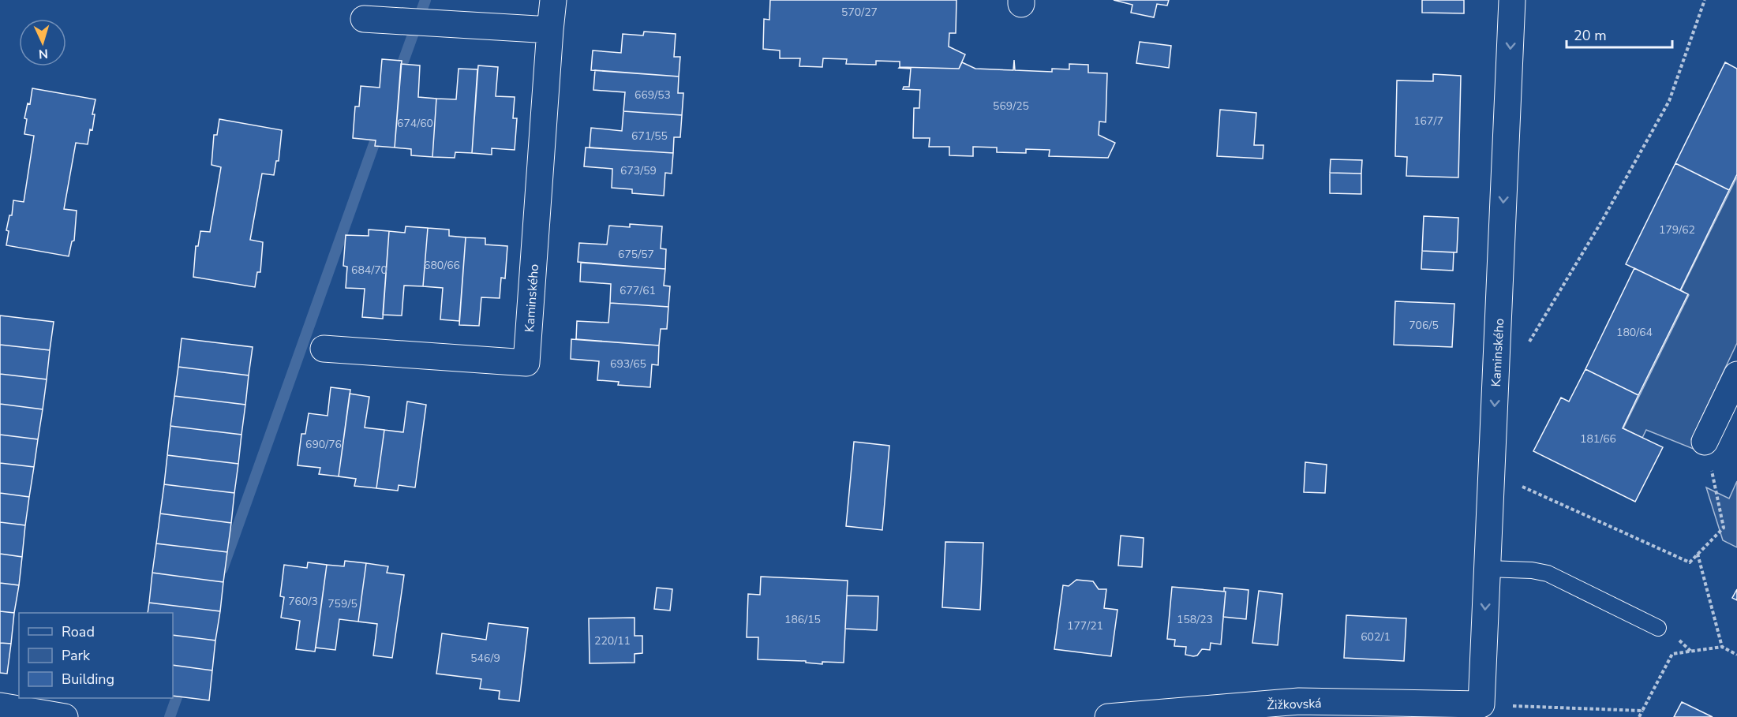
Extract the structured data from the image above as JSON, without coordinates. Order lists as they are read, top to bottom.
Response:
{
  "streets": {
    "street": ["Kaminského", "Žižkovská"]
  },
  "crossings": [
    ["Kaminského", "Žižkovská"]
  ],
  "one_way": ["Kaminského"],
  "house_numbers": [
    "570/27",
    "669/53",
    "569/25",
    "167/7",
    "674/60",
    "671/55",
    "673/59",
    "179/62",
    "675/57",
    "680/66",
    "684/70",
    "677/61",
    "706/5",
    "180/64",
    "693/65",
    "181/66",
    "690/76",
    "760/3",
    "759/5",
    "186/15",
    "158/23",
    "177/21",
    "602/1",
    "220/11",
    "546/9"
  ],
  "legend": ["Road", "Park", "Building"],
  "scale_bar": "20 m",
  "north": "bottom"
}
